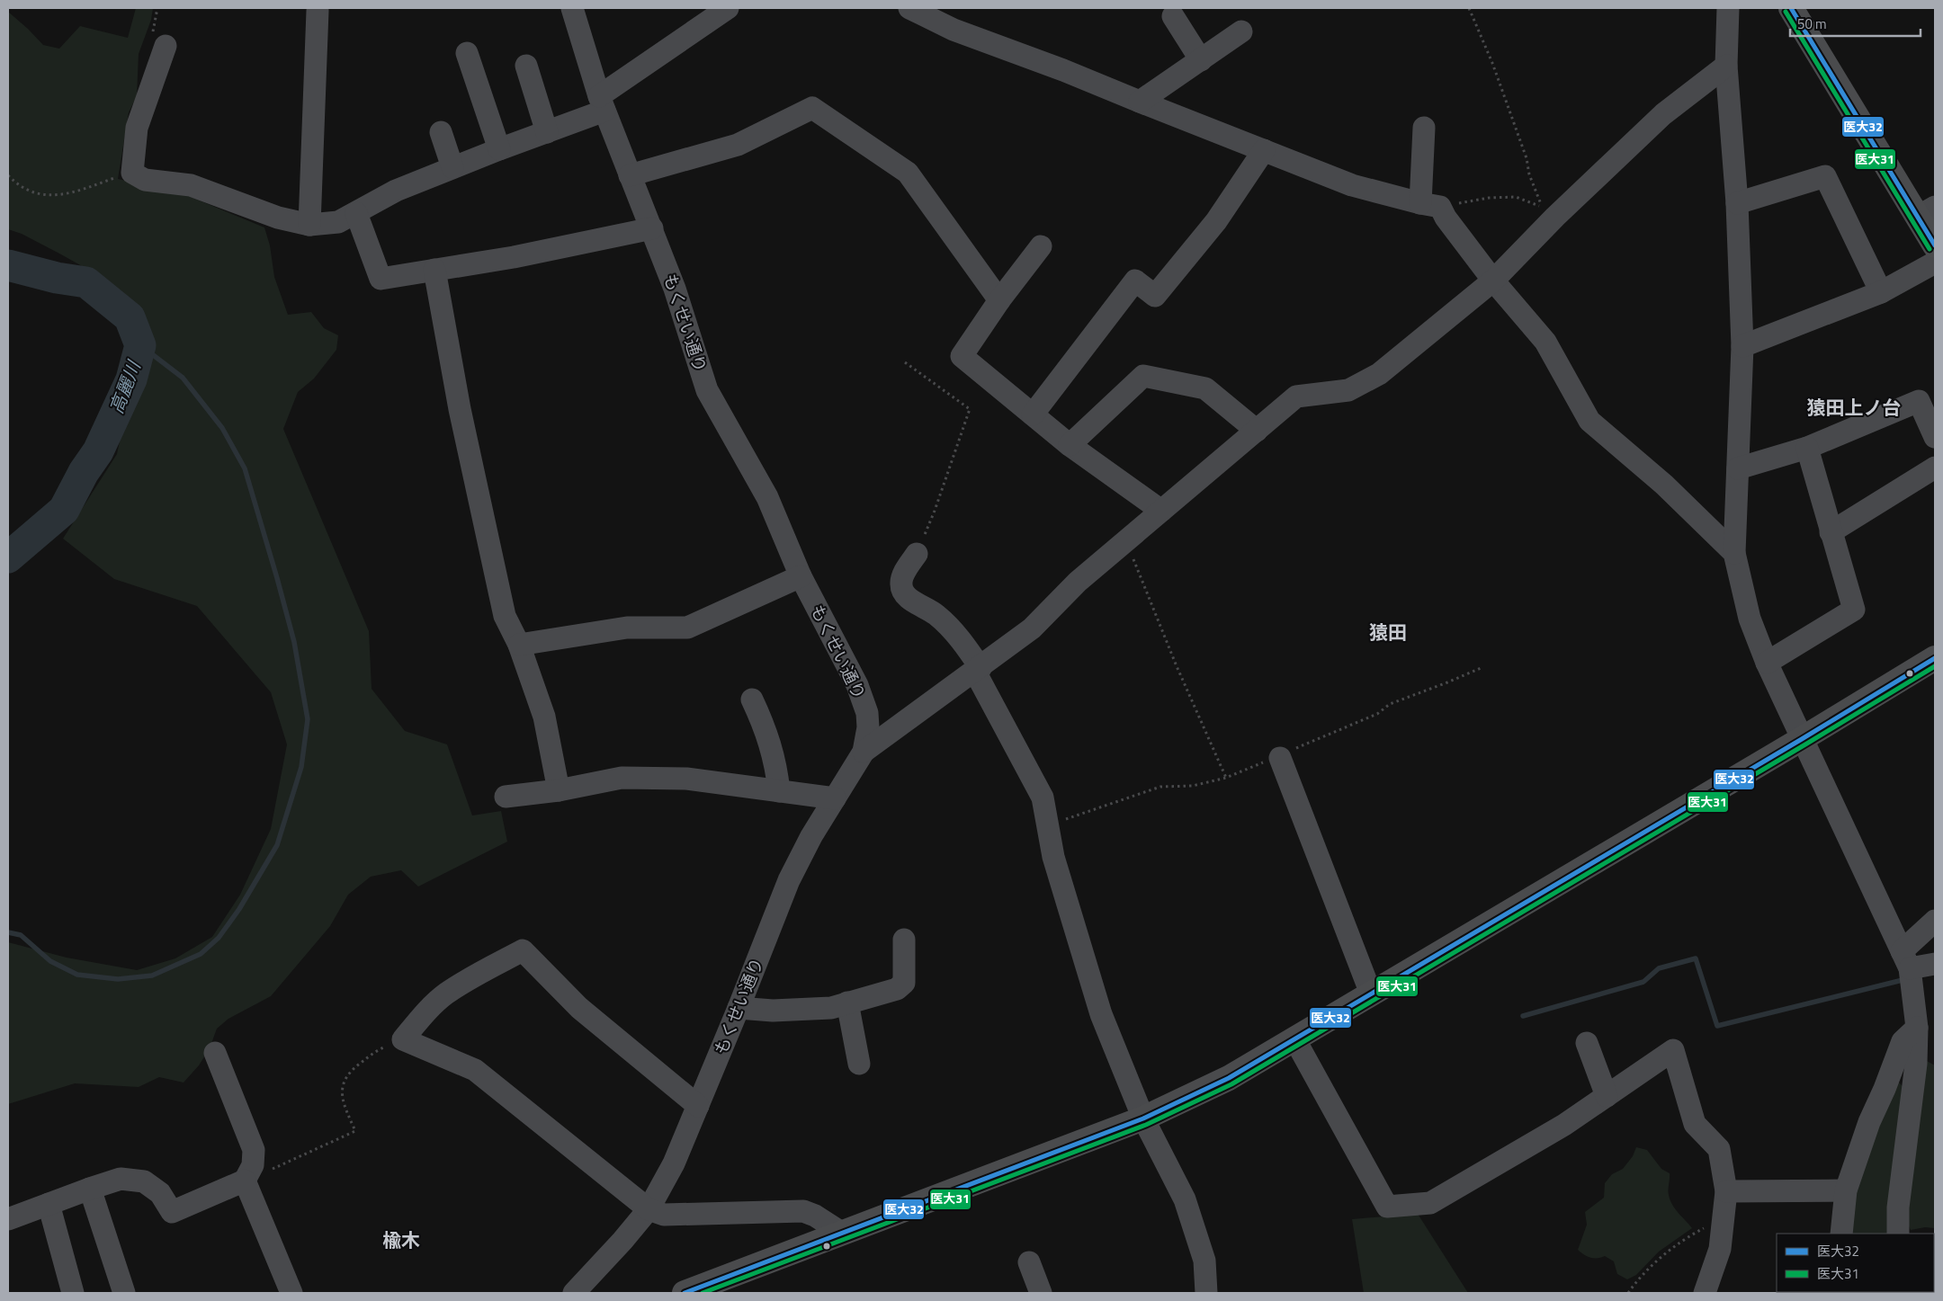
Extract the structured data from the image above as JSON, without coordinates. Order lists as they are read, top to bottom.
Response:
{
  "streets": {
    "street": ["もくせい通り"]
  },
  "districts": ["猿田上ノ台", "猿田", "楡木"],
  "water": ["高麗川"],
  "lines": ["transit line 医大32", "transit line 医大31"],
  "legend": ["医大32", "医大31"],
  "scale_bar": "50 m"
}
